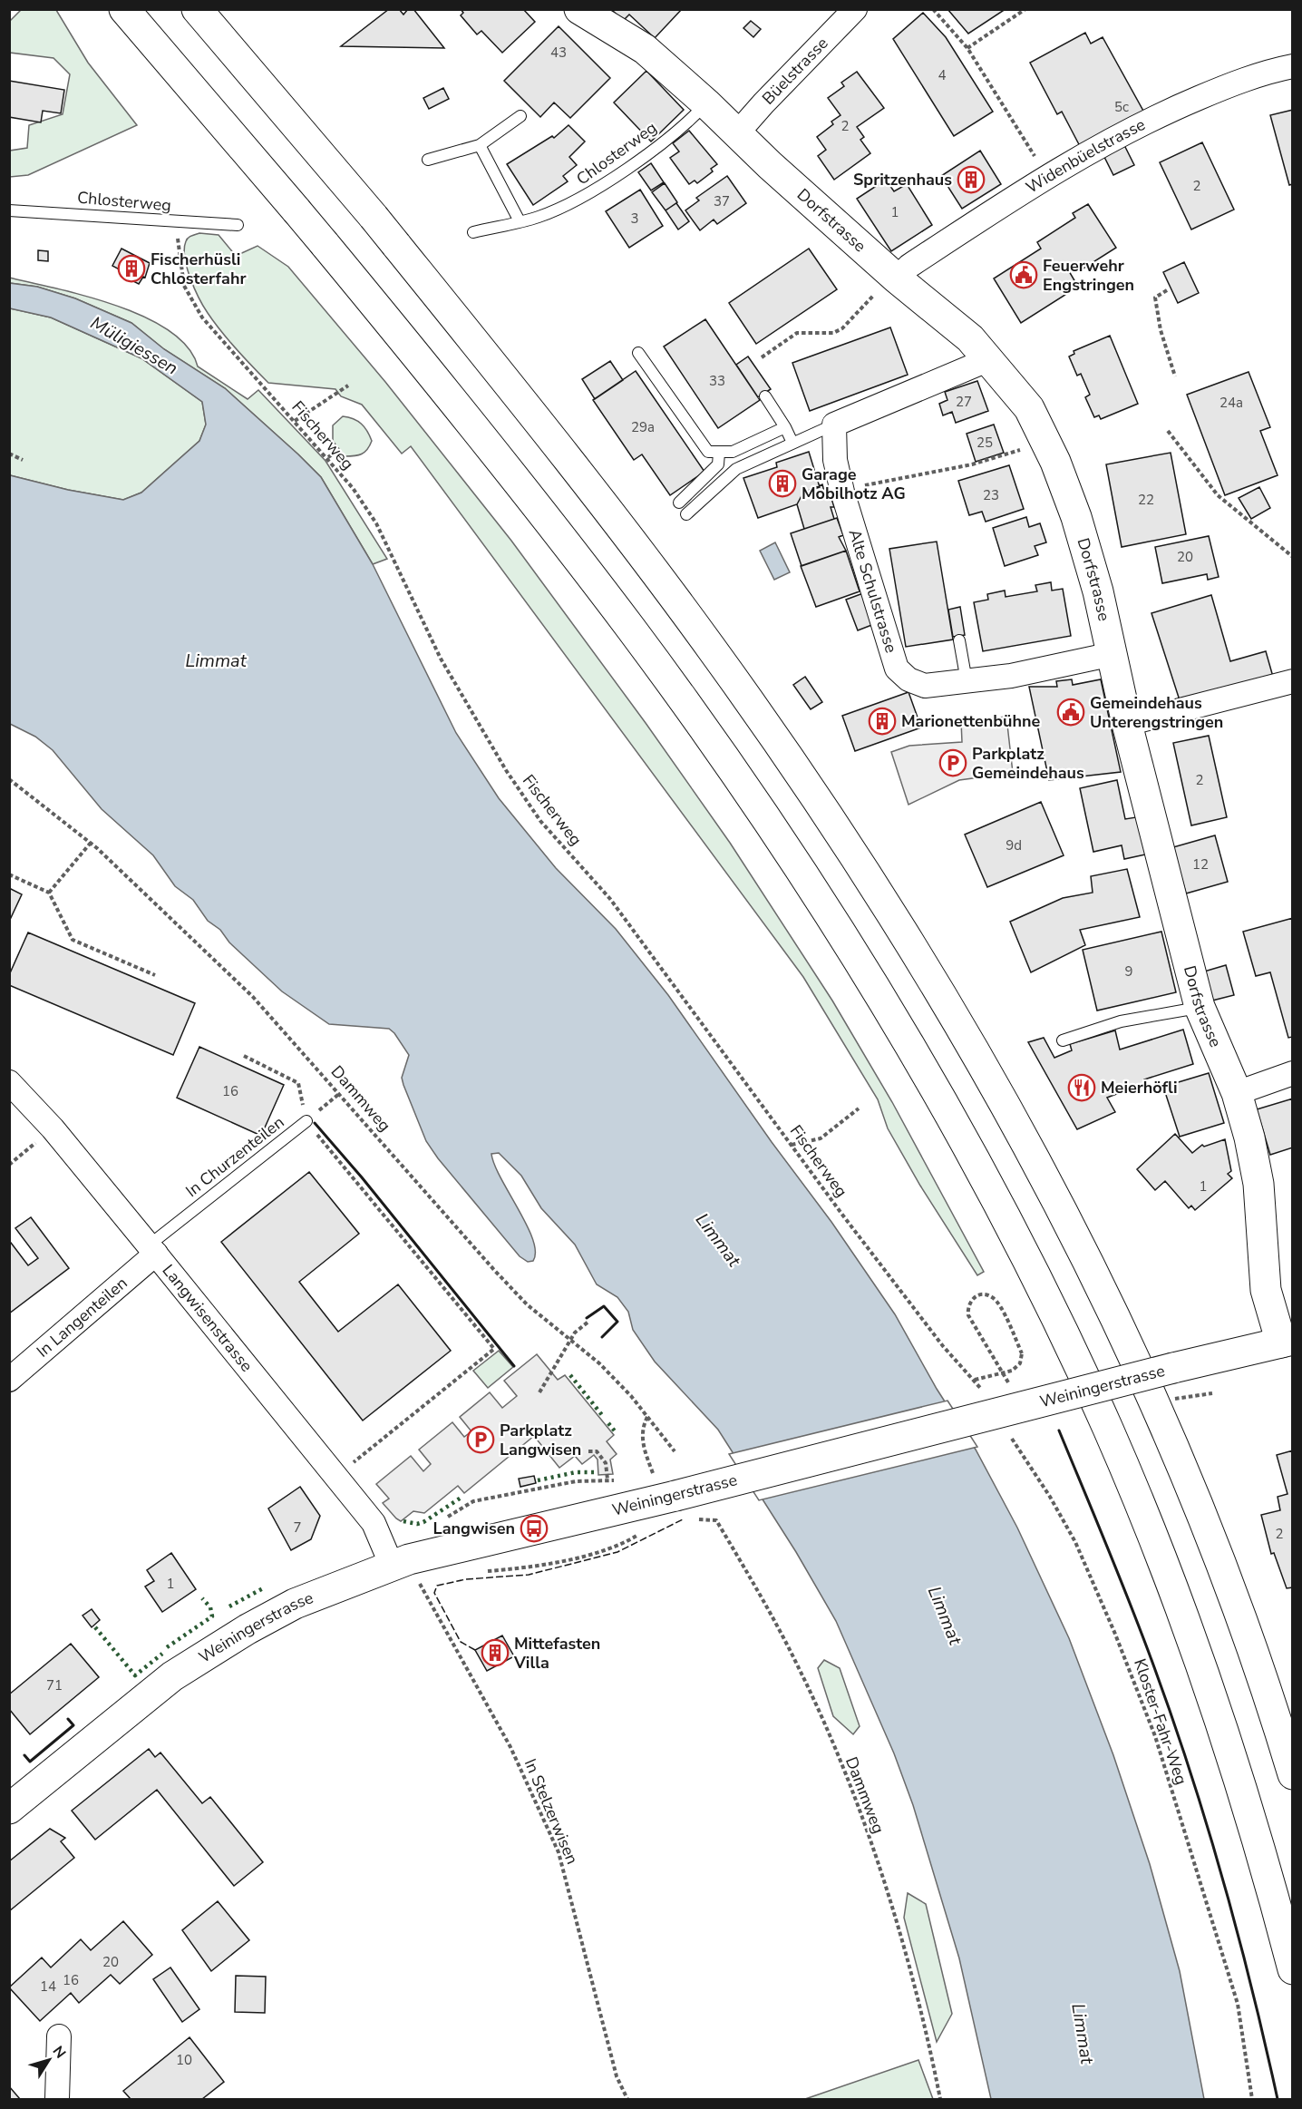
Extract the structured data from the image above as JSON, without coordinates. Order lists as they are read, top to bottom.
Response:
{
  "streets": {
    "main road": ["Dorfstrasse", "Weiningerstrasse"],
    "street": [
      "Büelstrasse",
      "Widenbüelstrasse",
      "Alte Schulstrasse",
      "In Langenteilen",
      "Langwisenstrasse"
    ],
    "lane": ["Chlosterweg", "In Churzenteilen"],
    "path": [
      "Fischerweg",
      "Dammweg",
      "Kloster-Fahr-Weg",
      "In Stelzerwisen"
    ]
  },
  "crossings": [
    ["Büelstrasse", "Dorfstrasse"],
    ["Chlosterweg", "Dorfstrasse"],
    ["Chlosterweg", "Fischerweg"],
    ["Widenbüelstrasse", "Dorfstrasse"],
    ["Dorfstrasse", "Alte Schulstrasse"],
    ["Dorfstrasse", "Weiningerstrasse"],
    ["Dammweg", "In Churzenteilen"],
    ["In Churzenteilen", "In Langenteilen"],
    ["In Churzenteilen", "Langwisenstrasse"],
    ["In Langenteilen", "Langwisenstrasse"],
    ["Langwisenstrasse", "Weiningerstrasse"]
  ],
  "water": ["Müligiessen", "Limmat"],
  "places": {
    "building": [
      "Spritzenhaus",
      "Fischerhüsli Chlosterfahr",
      "Garage Mobilhotz AG",
      "Marionettenbühne",
      "Mittefasten Villa"
    ],
    "public building": ["Feuerwehr Engstringen", "Gemeindehaus Unterengstringen"],
    "parking": ["Parkplatz Gemeindehaus", "Parkplatz Langwisen"],
    "restaurant": ["Meierhöfli"],
    "bus stop": ["Langwisen"]
  },
  "house_numbers": [
    "43",
    "4",
    "5c",
    "2",
    "2",
    "37",
    "1",
    "3",
    "33",
    "27",
    "24a",
    "29a",
    "25",
    "23",
    "22",
    "20",
    "2",
    "9d",
    "12",
    "9",
    "16",
    "1",
    "7",
    "2",
    "1",
    "71",
    "20",
    "16",
    "14",
    "10"
  ],
  "north": "top right"
}
